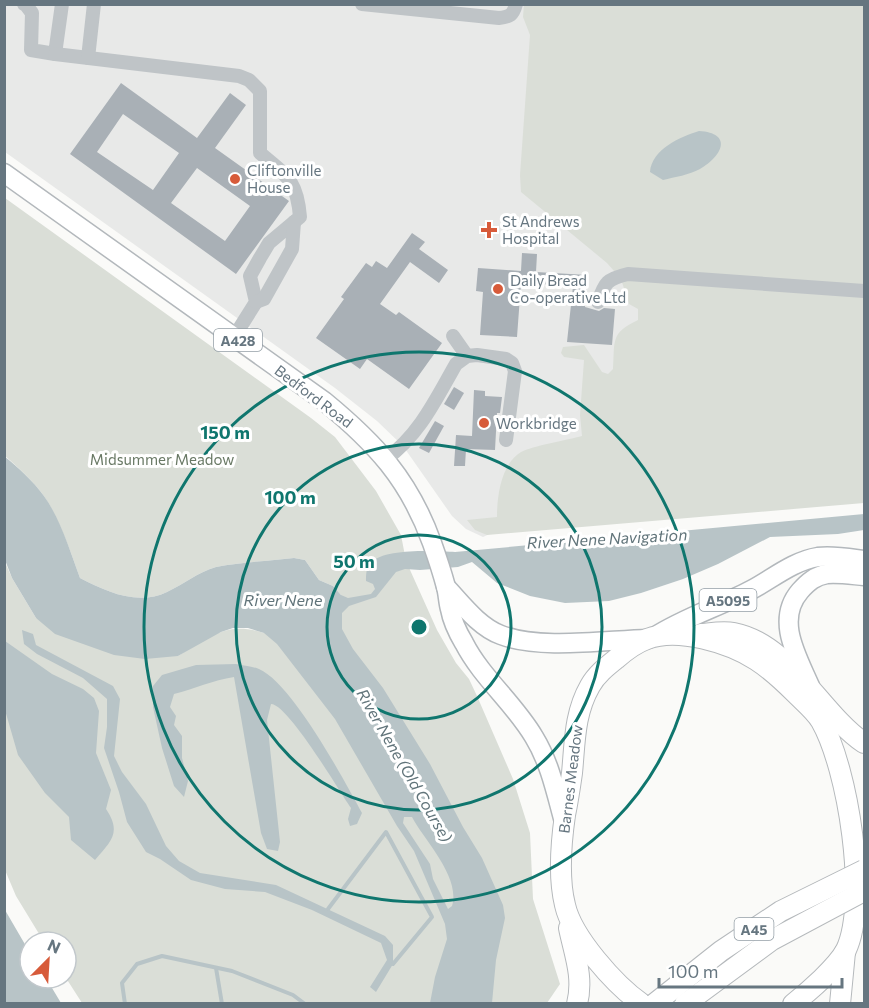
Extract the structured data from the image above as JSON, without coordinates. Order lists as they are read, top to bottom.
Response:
{
  "streets": {
    "highway": ["Barnes Meadow", "A45"],
    "main road": ["A428", "Bedford Road", "A5095"]
  },
  "crossings": [
    ["Bedford Road", "A5095"],
    ["Bedford Road", "Barnes Meadow"],
    ["A5095", "Barnes Meadow"]
  ],
  "water": ["River Nene Navigation", "River Nene", "River Nene (Old Course)"],
  "parks": ["Midsummer Meadow"],
  "places": {
    "other": ["Cliftonville House", "Daily Bread Co-operative Ltd", "Workbridge"],
    "health": ["St Andrews Hospital"]
  },
  "scale_bar": "100 m",
  "north": "top right",
  "rings": ["150 m", "100 m", "50 m"]
}
